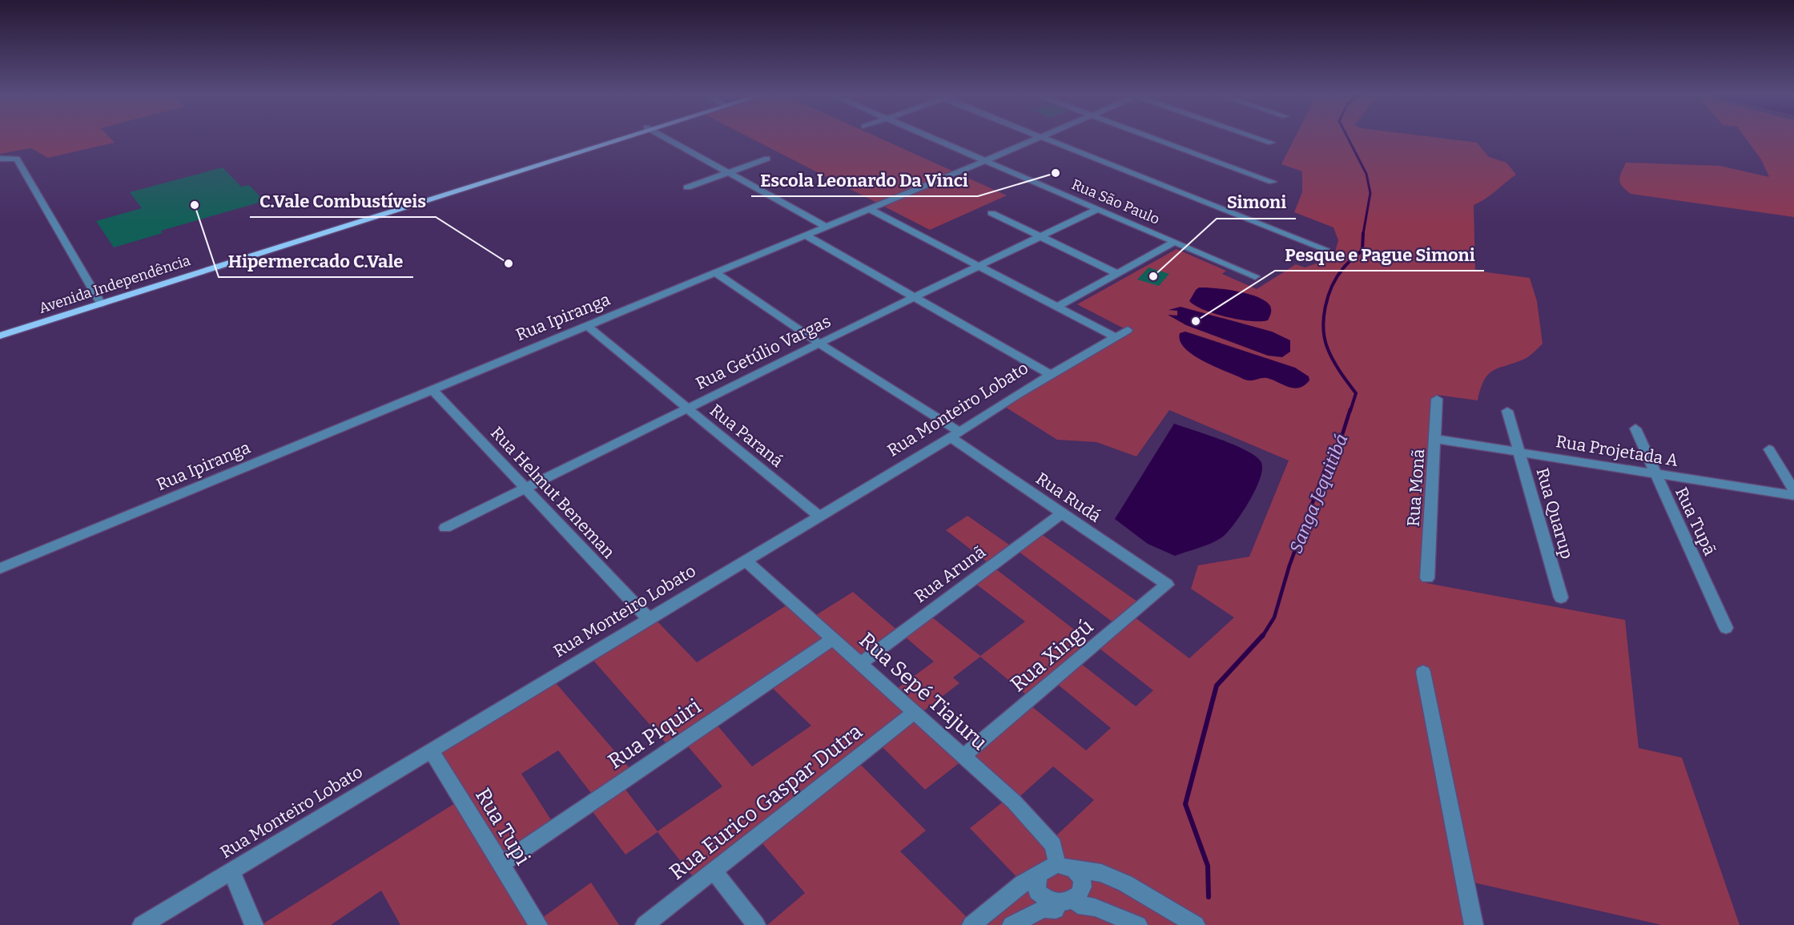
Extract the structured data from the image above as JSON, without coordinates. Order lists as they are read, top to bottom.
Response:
{
  "streets": {
    "main road": ["Avenida Independência"],
    "street": [
      "Rua São Paulo",
      "Rua Ipiranga",
      "Rua Getúlio Vargas",
      "Rua Monteiro Lobato",
      "Rua Paraná",
      "Rua Projetada A",
      "Rua Monã",
      "Rua Helmut Beneman",
      "Rua Rudá",
      "Rua Quarup",
      "Rua Tupã",
      "Rua Arunã",
      "Rua Xingú",
      "Rua Sepé Tiajuru",
      "Rua Piquiri",
      "Rua Eurico Gaspar Dutra",
      "Rua Tupi"
    ]
  },
  "crossings": [
    ["Rua São Paulo", "Rua Ipiranga"],
    ["Rua São Paulo", "Rua Getúlio Vargas"],
    ["Rua Ipiranga", "Rua Paraná"],
    ["Rua Ipiranga", "Rua Helmut Beneman"],
    ["Rua Ipiranga", "Rua Rudá"],
    ["Rua Getúlio Vargas", "Rua Paraná"],
    ["Rua Getúlio Vargas", "Rua Helmut Beneman"],
    ["Rua Getúlio Vargas", "Rua Rudá"],
    ["Rua Monteiro Lobato", "Rua Paraná"],
    ["Rua Monteiro Lobato", "Rua Helmut Beneman"],
    ["Rua Monteiro Lobato", "Rua Rudá"],
    ["Rua Monteiro Lobato", "Rua Sepé Tiajuru"],
    ["Rua Monteiro Lobato", "Rua Tupi"],
    ["Rua Projetada A", "Rua Monã"],
    ["Rua Projetada A", "Rua Quarup"],
    ["Rua Projetada A", "Rua Tupã"],
    ["Rua Rudá", "Rua Arunã"],
    ["Rua Rudá", "Rua Xingú"],
    ["Rua Arunã", "Rua Sepé Tiajuru"],
    ["Rua Xingú", "Rua Sepé Tiajuru"],
    ["Rua Sepé Tiajuru", "Rua Piquiri"],
    ["Rua Sepé Tiajuru", "Rua Eurico Gaspar Dutra"],
    ["Rua Piquiri", "Rua Tupi"]
  ],
  "water": ["Sanga Jequitibá"],
  "places": [
    "Escola Leonardo Da Vinci",
    "Hipermercado C.Vale",
    "C.Vale Combustíveis",
    "Simoni",
    "Pesque e Pague Simoni"
  ]
}
